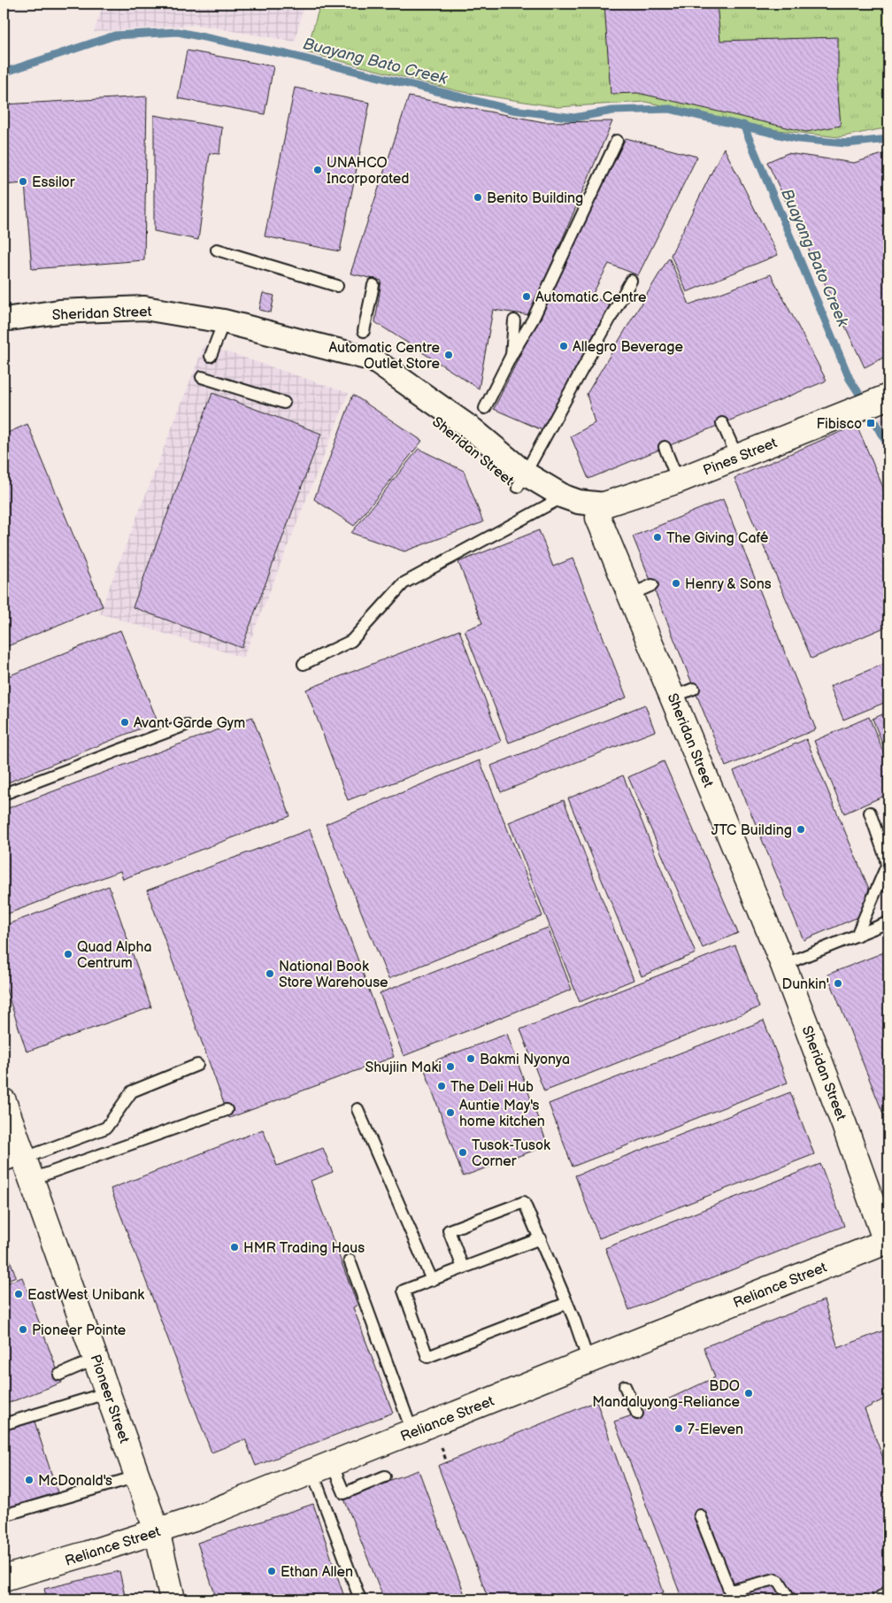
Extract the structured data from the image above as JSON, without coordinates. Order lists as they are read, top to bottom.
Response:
{
  "streets": {
    "main road": [
      "Sheridan Street",
      "Pines Street",
      "Reliance Street",
      "Pioneer Street"
    ]
  },
  "crossings": [
    ["Sheridan Street", "Pines Street"],
    ["Sheridan Street", "Reliance Street"],
    ["Reliance Street", "Pioneer Street"]
  ],
  "water": ["Buayang Bato Creek"],
  "places": {
    "other": [
      "UNAHCO Incorporated",
      "Essilor",
      "Benito Building",
      "Automatic Centre",
      "Allegro Beverage",
      "Automatic Centre Outlet Store",
      "The Giving Café",
      "Henry & Sons",
      "Avant Garde Gym",
      "JTC Building",
      "Quad Alpha Centrum",
      "National Book Store Warehouse",
      "Dunkin'",
      "Bakmi Nyonya",
      "Shujiin Maki",
      "The Deli Hub",
      "Auntie May's home kitchen",
      "Tusok-Tusok Corner",
      "HMR Trading Haus",
      "EastWest Unibank",
      "Pioneer Pointe",
      "BDO Mandaluyong-Reliance",
      "7-Eleven",
      "McDonald's",
      "Ethan Allen"
    ],
    "transit": ["Fibisco"]
  }
}
